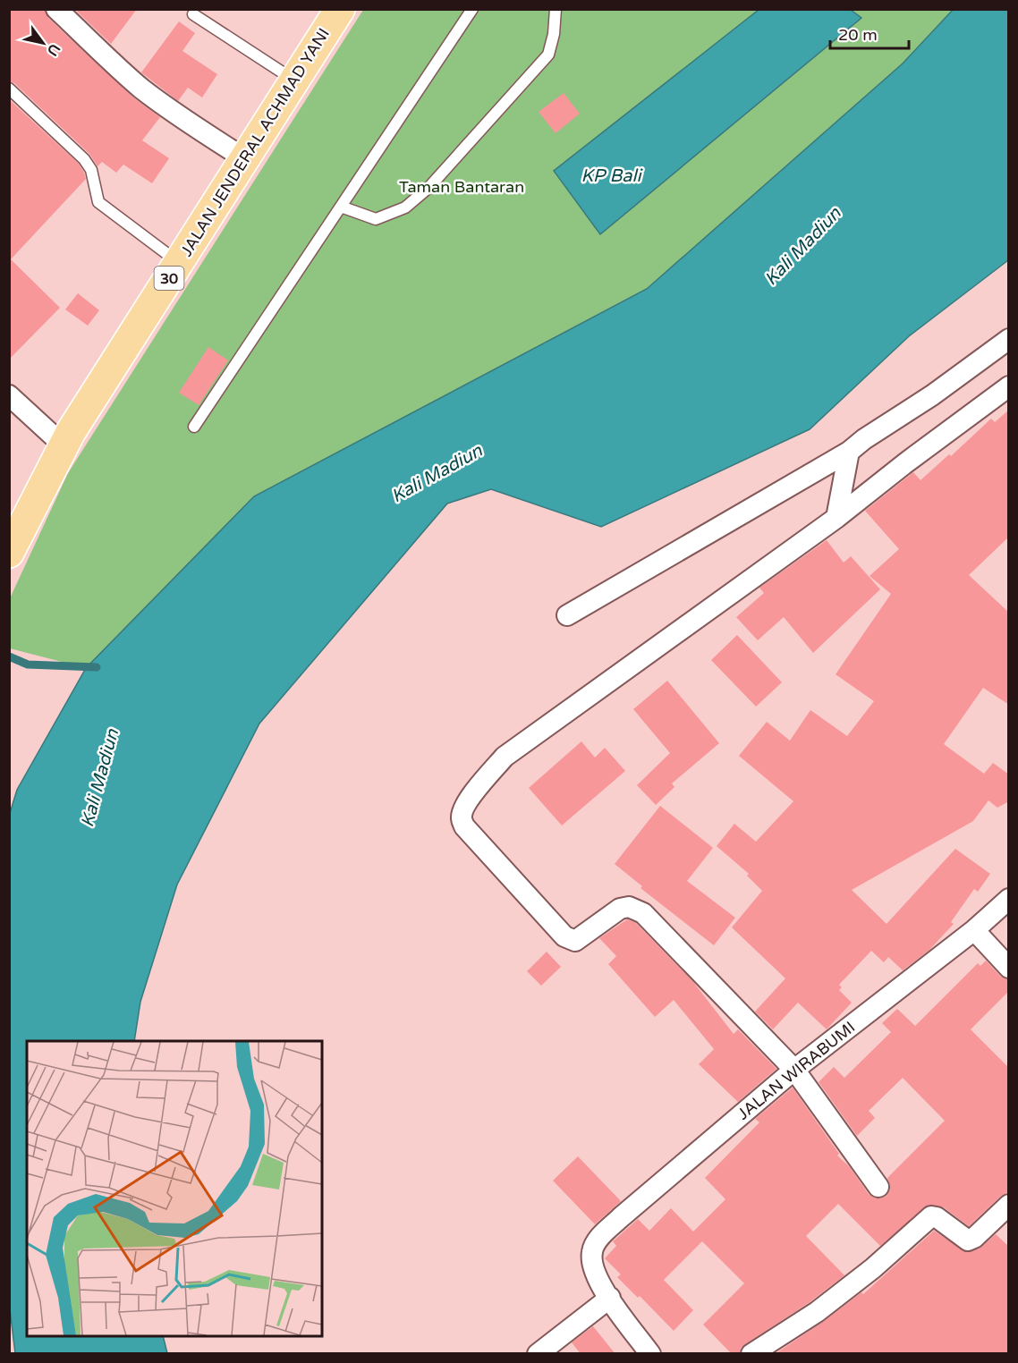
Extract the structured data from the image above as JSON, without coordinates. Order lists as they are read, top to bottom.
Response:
{
  "streets": {
    "highway": ["JALAN JENDERAL ACHMAD YANI", "30"],
    "street": ["JALAN WIRABUMI"]
  },
  "water": ["KP Bali", "Kali Madiun"],
  "parks": ["Taman Bantaran"],
  "scale_bar": "20 m",
  "north": "bottom right"
}
